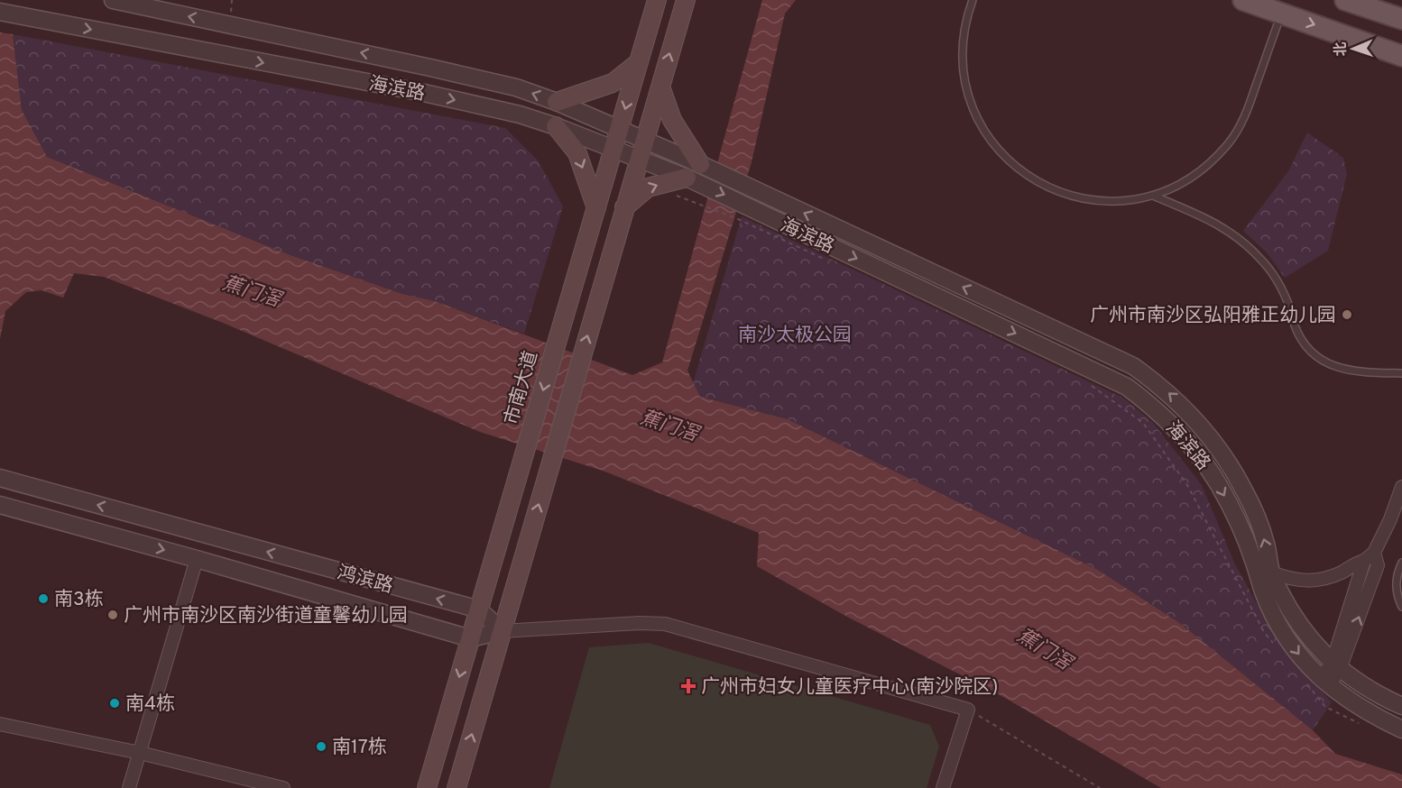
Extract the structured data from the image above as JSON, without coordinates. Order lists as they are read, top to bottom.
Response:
{
  "streets": {
    "main road": ["市南大道"],
    "street": ["海滨路", "鸿滨路"]
  },
  "crossings": [
    ["海滨路", "市南大道"],
    ["市南大道", "鸿滨路"]
  ],
  "water": ["蕉门滘"],
  "parks": ["南沙太极公园"],
  "places": {
    "other": [
      "广州市南沙区弘阳雅正幼儿园",
      "南3栋",
      "广州市南沙区南沙街道童馨幼儿园",
      "南4栋",
      "南17栋"
    ],
    "health": ["广州市妇女儿童医疗中心(南沙院区)"]
  },
  "north": "left"
}
